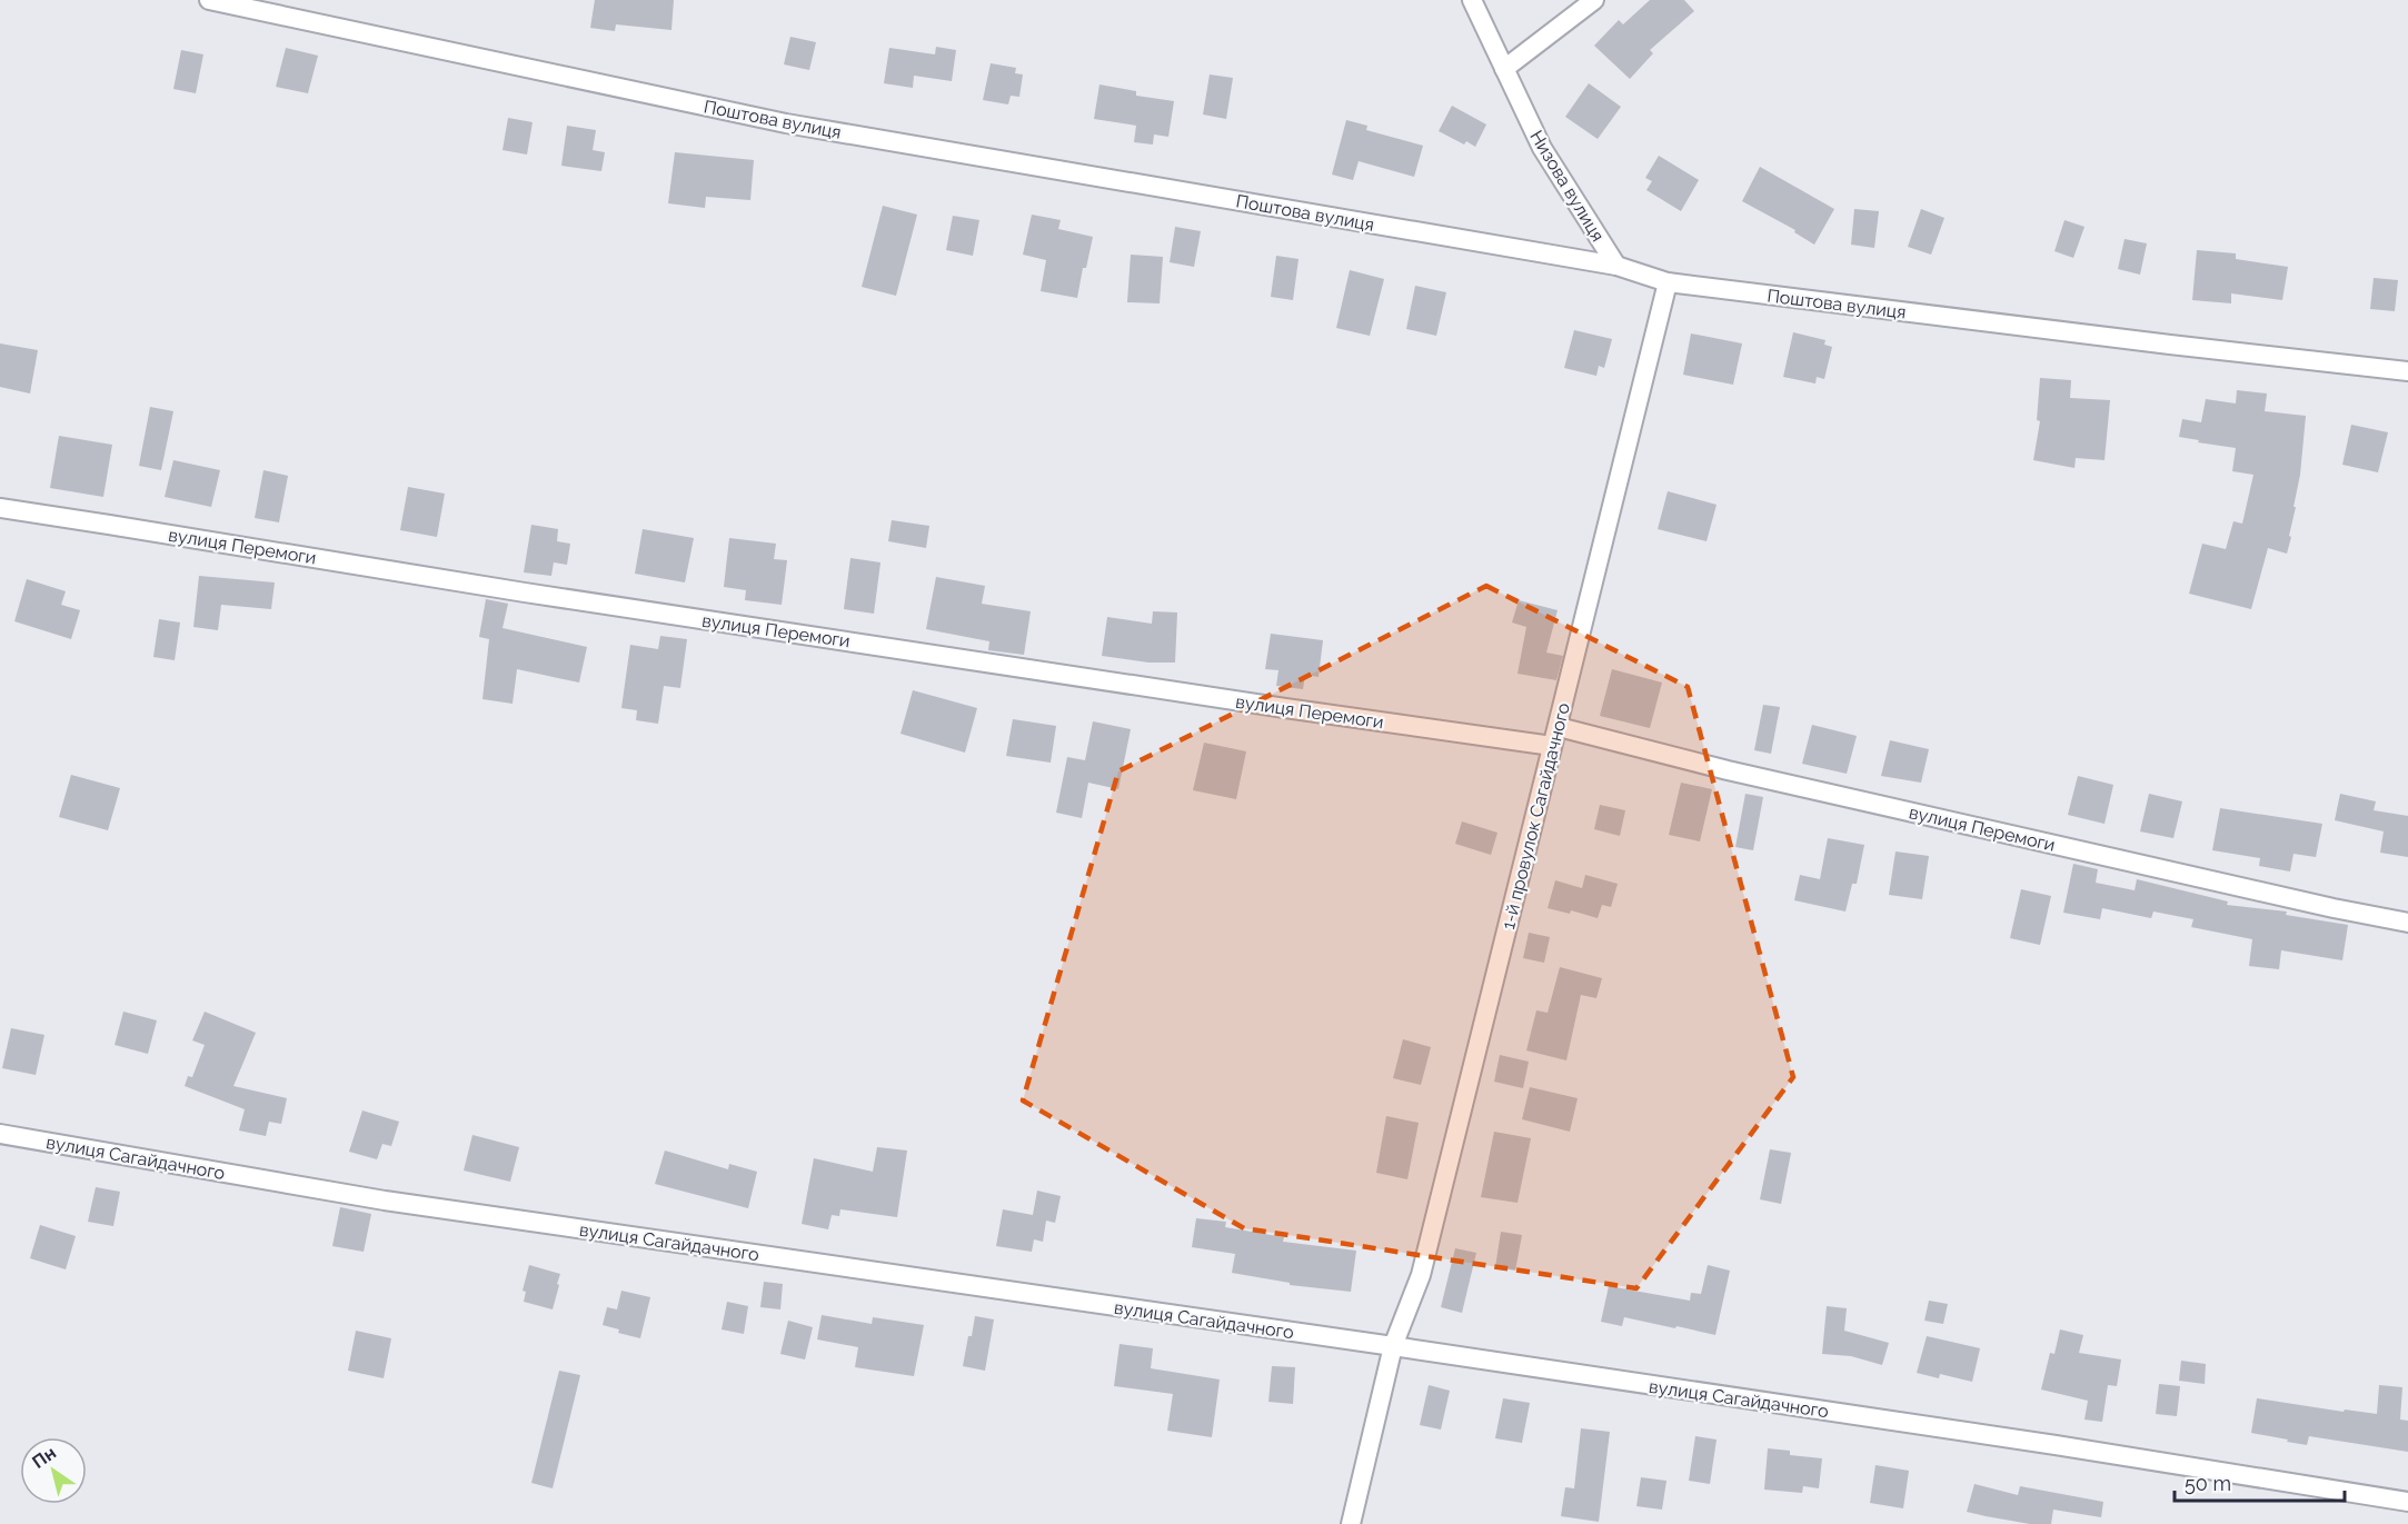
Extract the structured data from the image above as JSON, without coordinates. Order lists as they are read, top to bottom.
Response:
{
  "streets": {
    "street": [
      "Поштова вулиця",
      "Низова вулиця",
      "вулиця Перемоги",
      "1-й провулок Сагайдачного",
      "вулиця Сагайдачного"
    ]
  },
  "crossings": [
    ["Поштова вулиця", "Низова вулиця"],
    ["Поштова вулиця", "1-й провулок Сагайдачного"],
    ["вулиця Перемоги", "1-й провулок Сагайдачного"],
    ["1-й провулок Сагайдачного", "вулиця Сагайдачного"]
  ],
  "scale_bar": "50 m",
  "north": "top left"
}
